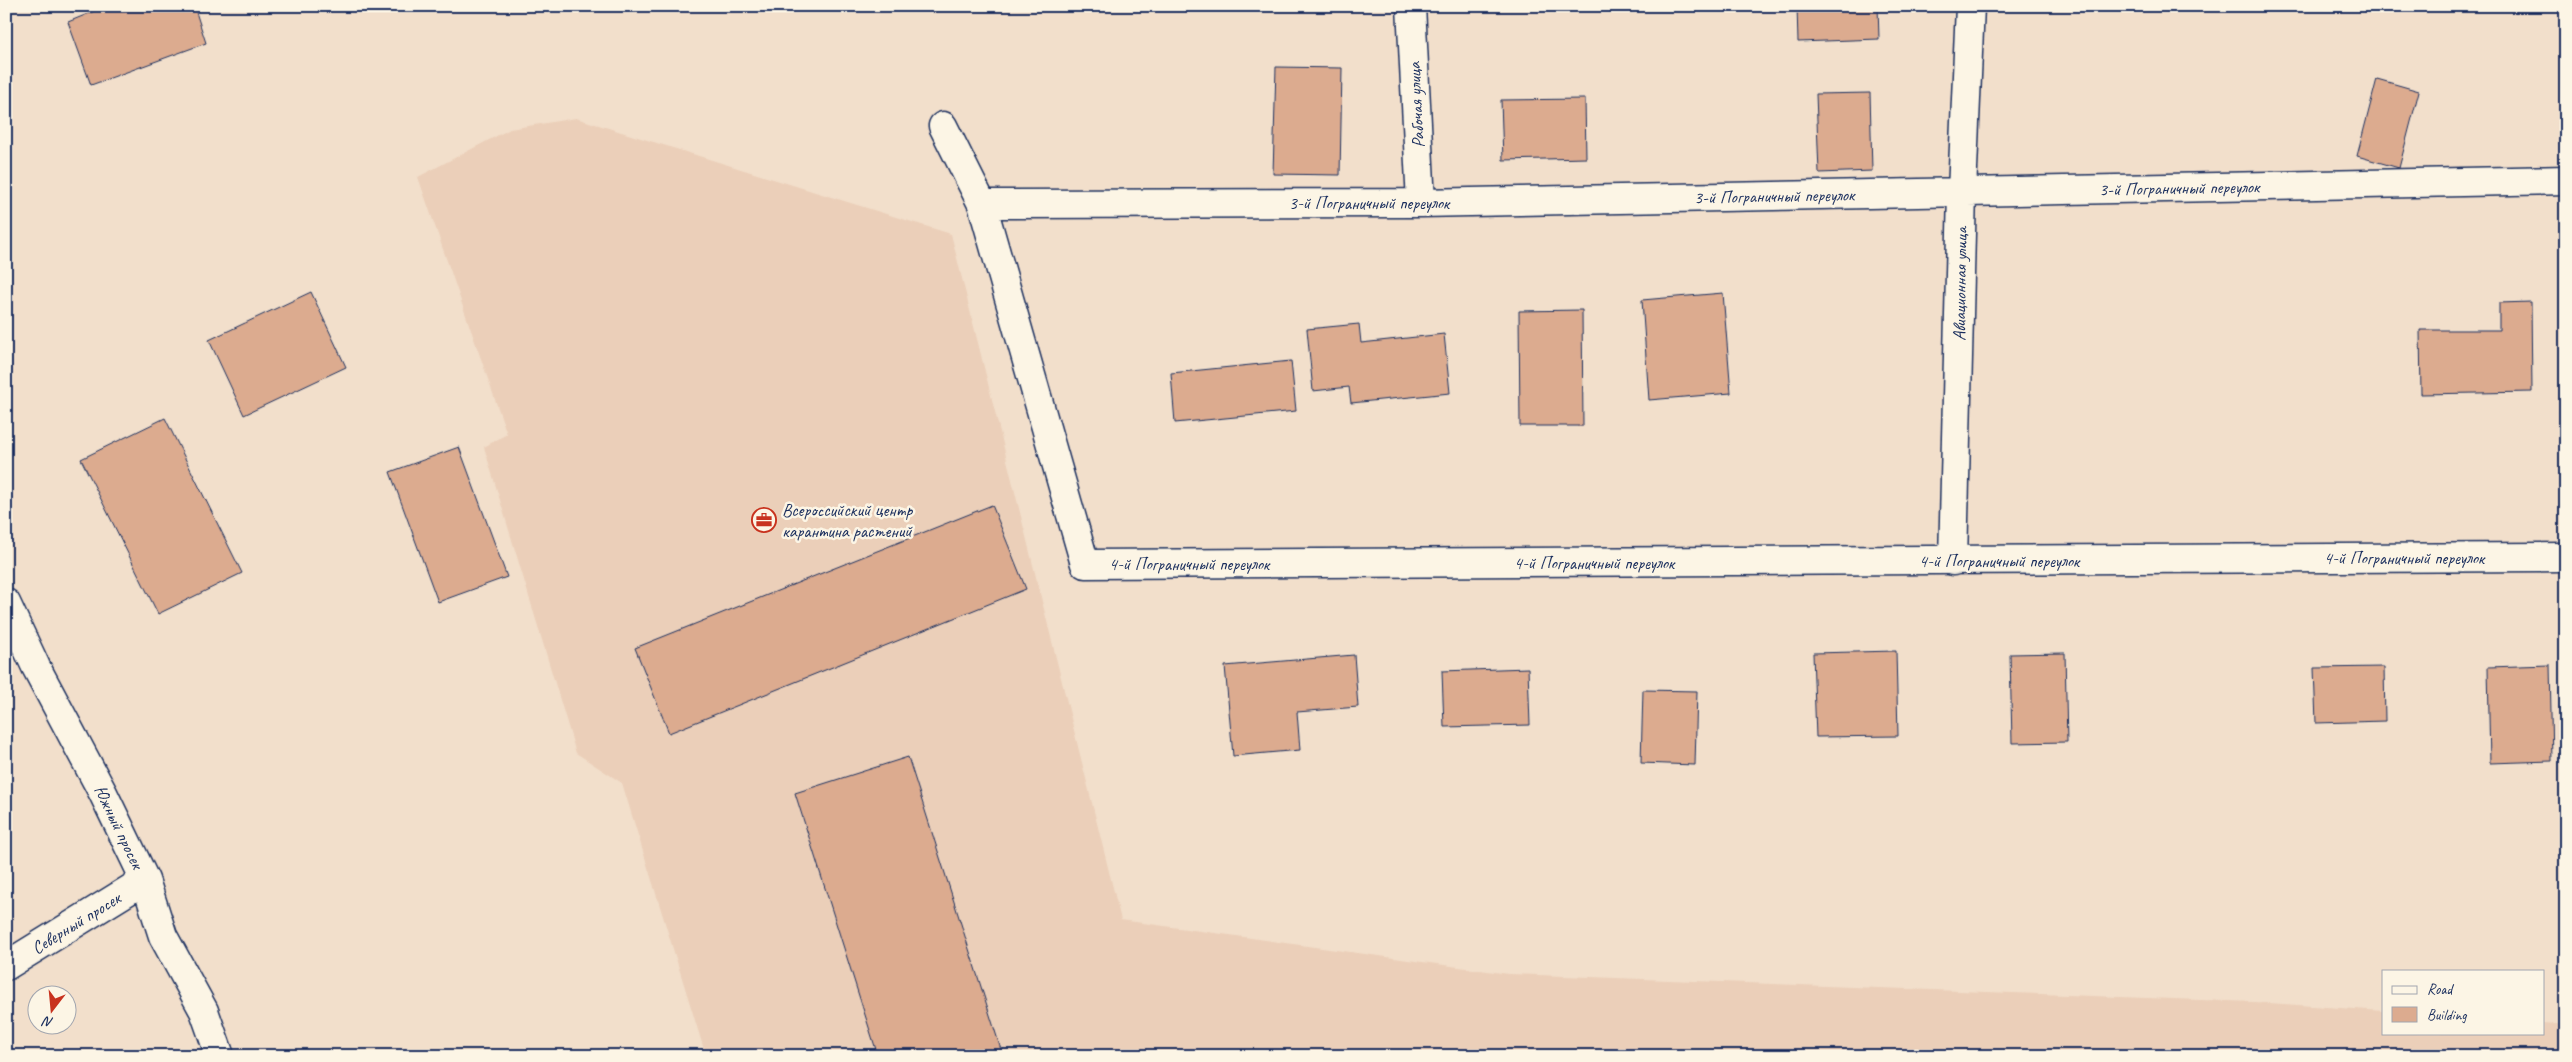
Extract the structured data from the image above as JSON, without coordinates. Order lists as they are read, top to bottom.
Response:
{
  "streets": {
    "street": [
      "Рабочая улица",
      "3-й Пограничный переулок",
      "Авиационная улица",
      "4-й Пограничный переулок",
      "Южный просек",
      "Северный просек"
    ]
  },
  "crossings": [
    ["Рабочая улица", "3-й Пограничный переулок"],
    ["3-й Пограничный переулок", "Авиационная улица"],
    ["3-й Пограничный переулок", "4-й Пограничный переулок"],
    ["Авиационная улица", "4-й Пограничный переулок"],
    ["Южный просек", "Северный просек"]
  ],
  "places": {
    "office": ["Всероссийский центр карантина растений"]
  },
  "legend": ["Road", "Building"],
  "north": "bottom"
}
